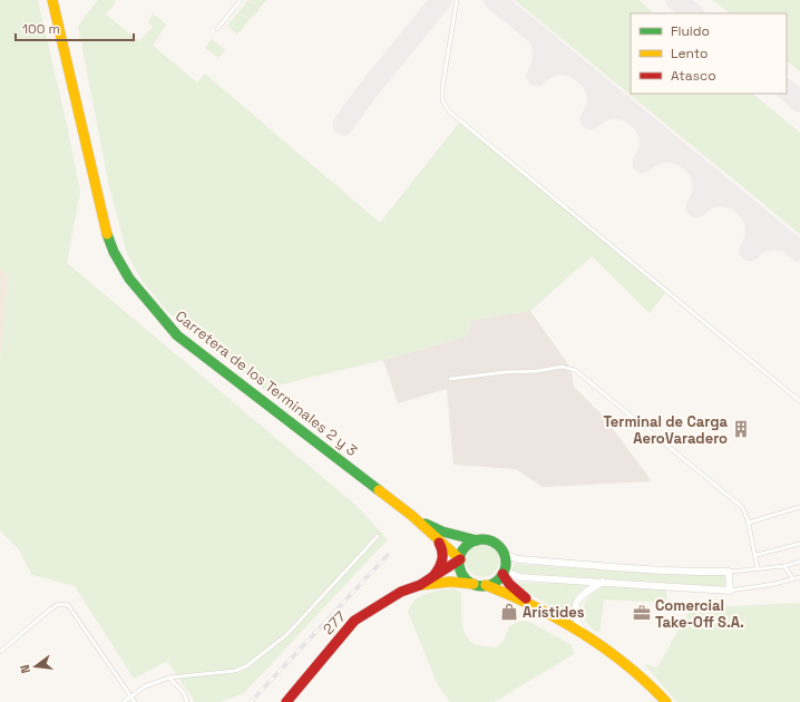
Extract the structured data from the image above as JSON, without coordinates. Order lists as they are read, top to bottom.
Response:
{
  "streets": {
    "main road": ["Carretera de los Terminales 2 y 3", "277"]
  },
  "crossings": [
    ["Carretera de los Terminales 2 y 3", "277"]
  ],
  "places": {
    "building": ["Terminal de Carga AeroVaradero"],
    "shop": ["Arístides"],
    "office": ["Comercial Take-Off S.A."]
  },
  "legend": ["Fluido", "Lento", "Atasco"],
  "scale_bar": "100 m",
  "north": "left"
}
